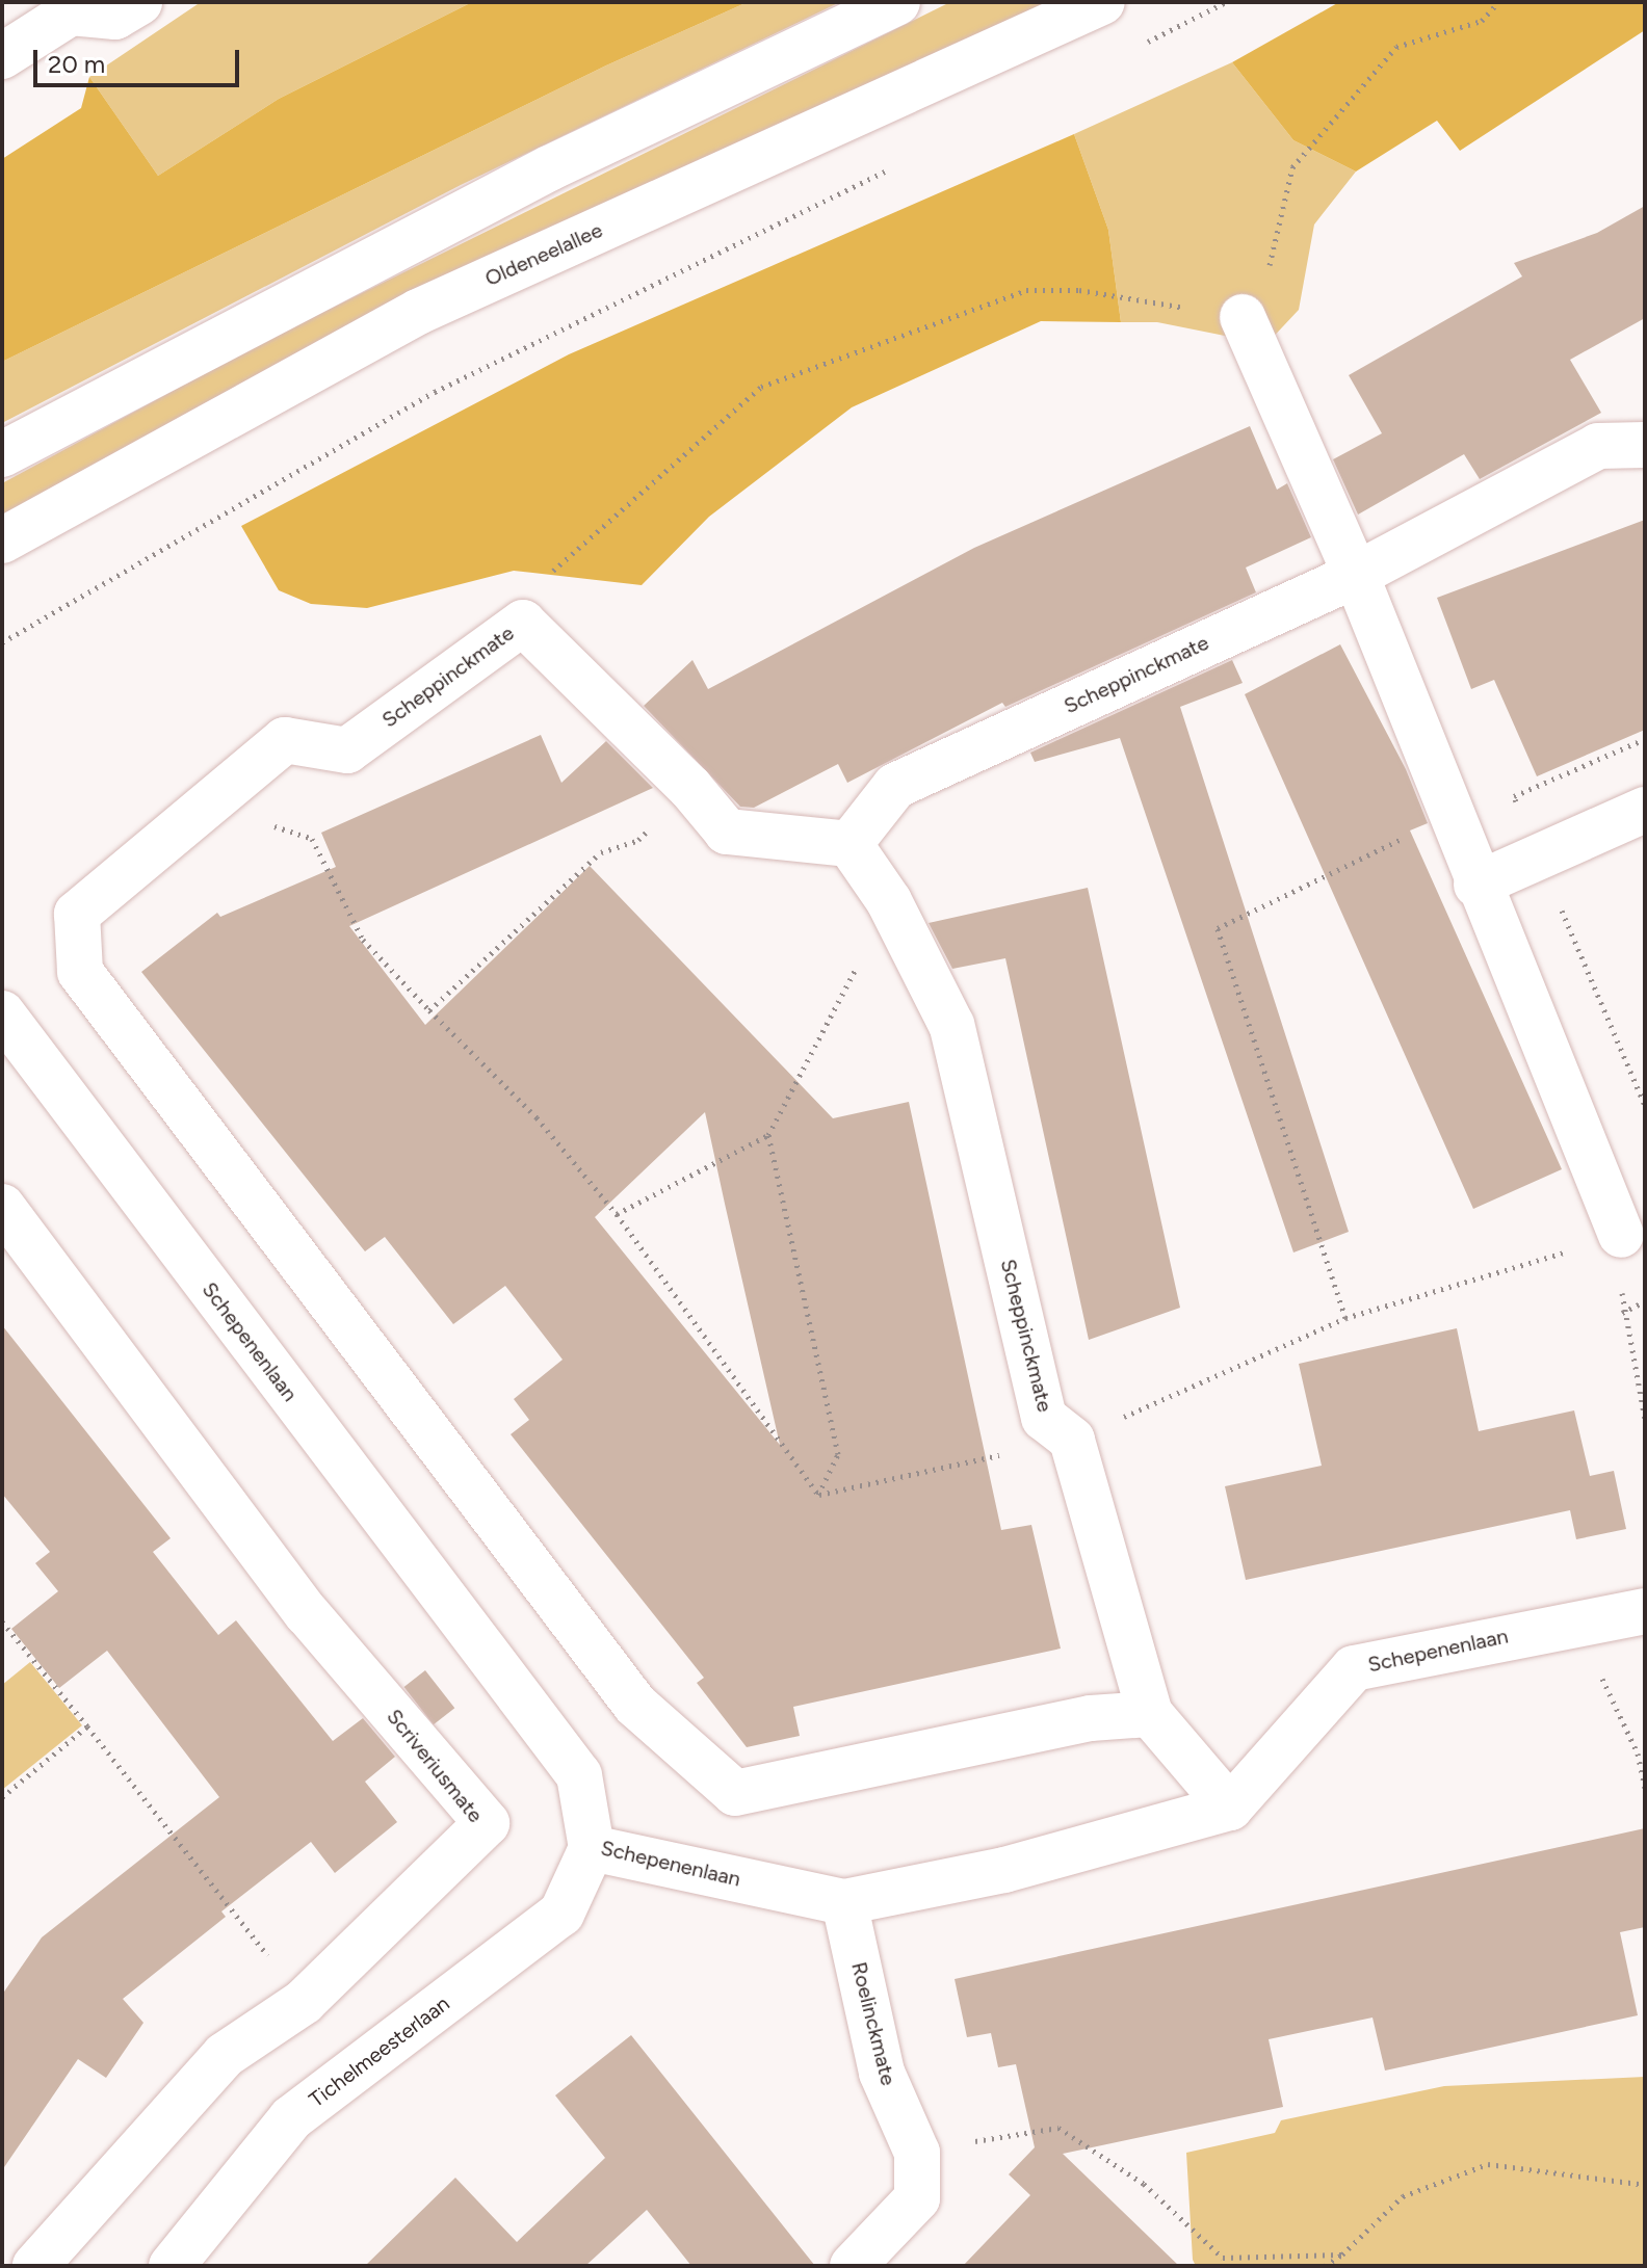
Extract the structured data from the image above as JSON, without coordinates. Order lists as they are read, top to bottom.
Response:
{
  "streets": {
    "street": [
      "Oldeneelallee",
      "Scheppinckmate",
      "Schepenenlaan",
      "Scriveriusmate",
      "Roelinckmate",
      "Tichelmeesterlaan"
    ]
  },
  "crossings": [
    ["Schepenenlaan", "Roelinckmate"],
    ["Schepenenlaan", "Tichelmeesterlaan"]
  ],
  "scale_bar": "20 m"
}
